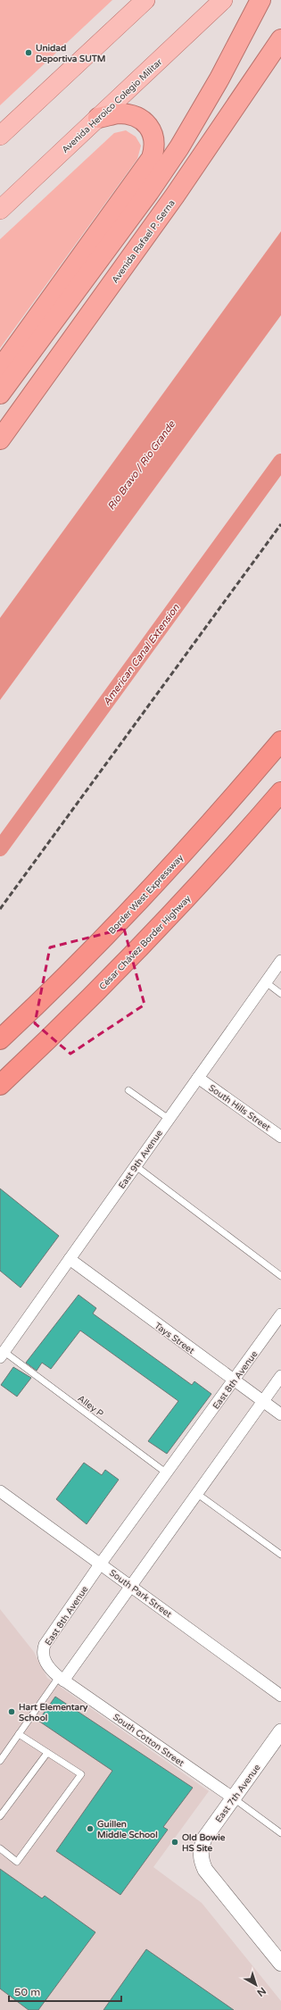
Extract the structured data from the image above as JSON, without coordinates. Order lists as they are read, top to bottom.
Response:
{
  "streets": {
    "highway": ["Avenida Rafael P. Serna", "Border West Expressway", "César Chávez Border Highway"],
    "main road": ["Avenida Heroico Colegio Militar"],
    "street": [
      "South Hills Street",
      "East 9th Avenue",
      "Tays Street",
      "East 8th Avenue",
      "South Park Street",
      "South Cotton Street",
      "East 7th Avenue"
    ],
    "lane": ["Alley P"]
  },
  "crossings": [
    ["South Hills Street", "East 9th Avenue"],
    ["East 9th Avenue", "Tays Street"],
    ["East 9th Avenue", "Alley P"],
    ["Tays Street", "East 8th Avenue"],
    ["East 8th Avenue", "Alley P"],
    ["East 8th Avenue", "South Park Street"],
    ["East 8th Avenue", "South Cotton Street"],
    ["South Cotton Street", "East 7th Avenue"]
  ],
  "water": ["Río Bravo / Rio Grande", "American Canal Extension"],
  "places": [
    "Unidad Deportiva SUTM",
    "Hart Elementary School",
    "Guillen Middle School",
    "Old Bowie HS Site"
  ],
  "scale_bar": "50 m",
  "north": "bottom right"
}
